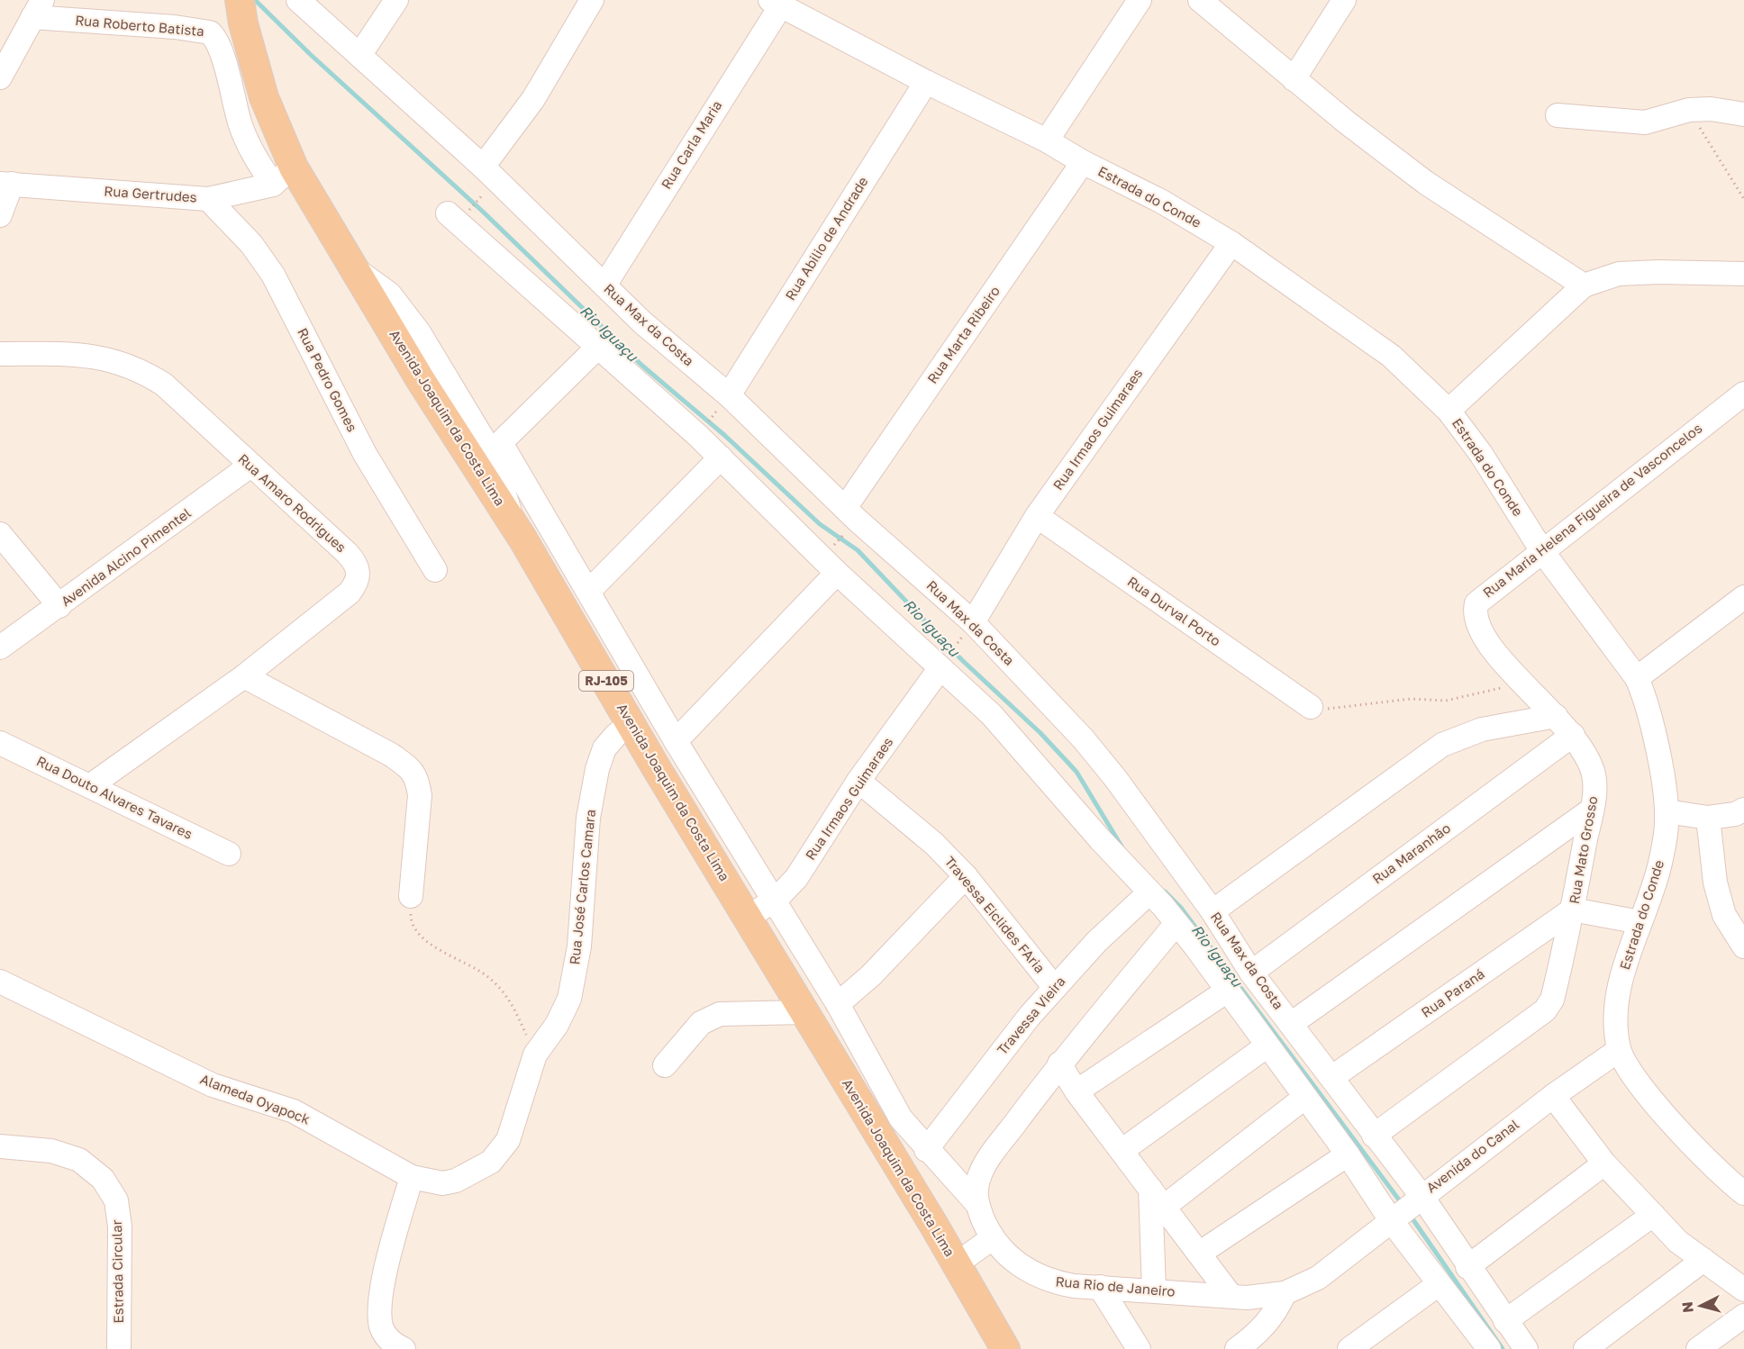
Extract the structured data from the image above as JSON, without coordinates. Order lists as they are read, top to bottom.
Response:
{
  "streets": {
    "main road": ["Avenida Joaquim da Costa Lima", "RJ-105"],
    "street": [
      "Rua Roberto Batista",
      "Rua Carla Maria",
      "Rua Gertrudes",
      "Estrada do Conde",
      "Rua Abilio de Andrade",
      "Rua Max da Costa",
      "Rua Marta Ribeiro",
      "Rua Pedro Gomes",
      "Rua Irmaos Guimaraes",
      "Rua Amaro Rodrigues",
      "Rua Maria Helena Figueira de Vasconcelos",
      "Avenida Alcino Pimentel",
      "Rua Durval Porto",
      "Rua Douto Alvares Tavares",
      "Rua Mato Grosso",
      "Rua Maranhão",
      "Rua José Carlos Camara",
      "Travessa Eiclides FAria",
      "Rua Paraná",
      "Travessa Vieira",
      "Alameda Oyapock",
      "Avenida do Canal",
      "Estrada Circular",
      "Rua Rio de Janeiro"
    ]
  },
  "crossings": [
    ["Rua Roberto Batista", "Rua Gertrudes"],
    ["Rua Roberto Batista", "Avenida Joaquim da Costa Lima"],
    ["Rua Carla Maria", "Estrada do Conde"],
    ["Rua Carla Maria", "Rua Max da Costa"],
    ["Rua Gertrudes", "Rua Pedro Gomes"],
    ["Rua Gertrudes", "Avenida Joaquim da Costa Lima"],
    ["Estrada do Conde", "Rua Abilio de Andrade"],
    ["Estrada do Conde", "Rua Marta Ribeiro"],
    ["Estrada do Conde", "Rua Irmaos Guimaraes"],
    ["Estrada do Conde", "Rua Maria Helena Figueira de Vasconcelos"],
    ["Estrada do Conde", "Avenida do Canal"],
    ["Rua Abilio de Andrade", "Rua Max da Costa"],
    ["Rua Max da Costa", "Rua Marta Ribeiro"],
    ["Rua Max da Costa", "Rua Irmaos Guimaraes"],
    ["Rua Max da Costa", "Rua Mato Grosso"],
    ["Rua Max da Costa", "Rua Maranhão"],
    ["Rua Max da Costa", "Rua Paraná"],
    ["Rua Max da Costa", "Avenida do Canal"],
    ["Avenida Joaquim da Costa Lima", "Rua Irmaos Guimaraes"],
    ["Avenida Joaquim da Costa Lima", "Rua José Carlos Camara"],
    ["Rua Irmaos Guimaraes", "Rua Durval Porto"],
    ["Rua Irmaos Guimaraes", "Travessa Eiclides FAria"],
    ["Rua Amaro Rodrigues", "Avenida Alcino Pimentel"],
    ["Rua Amaro Rodrigues", "Rua Douto Alvares Tavares"],
    ["Rua Maria Helena Figueira de Vasconcelos", "Rua Mato Grosso"],
    ["Rua Mato Grosso", "Rua Maranhão"],
    ["Rua Mato Grosso", "Rua Paraná"],
    ["Rua José Carlos Camara", "Alameda Oyapock"],
    ["Travessa Eiclides FAria", "Travessa Vieira"],
    ["Avenida do Canal", "Rua Rio de Janeiro"]
  ],
  "water": ["Rio Iguaçu"],
  "north": "left"
}
